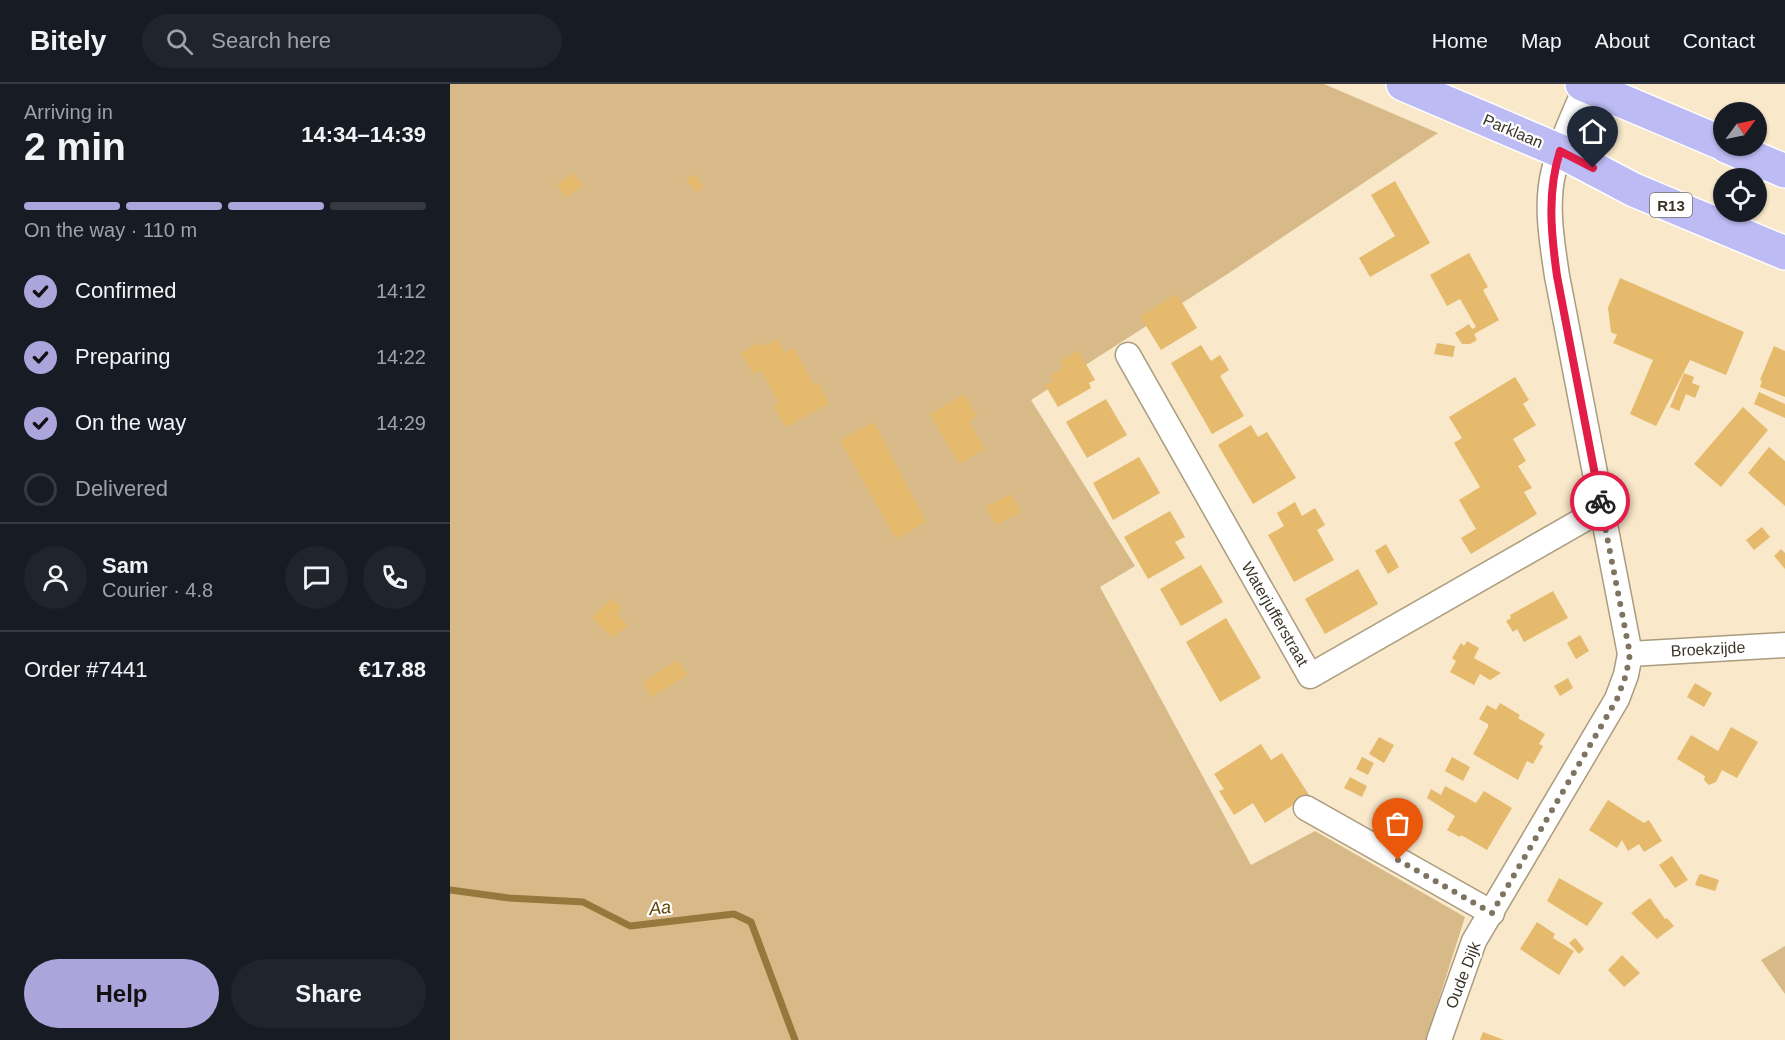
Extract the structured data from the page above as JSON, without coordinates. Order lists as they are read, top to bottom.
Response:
{
  "streets": {
    "main road": ["Parklaan", "R13"],
    "street": ["Waterjufferstraat", "Broekzijde", "Oude Dijk"]
  },
  "crossings": [
    ["Parklaan", "Oude Dijk"],
    ["Waterjufferstraat", "Oude Dijk"],
    ["Broekzijde", "Oude Dijk"]
  ],
  "water": ["Aa"],
  "north": "top right",
  "page": {
    "header": "Bitely",
    "search": "Search here",
    "nav": [
      "Home",
      "Map",
      "About",
      "Contact"
    ],
    "heading": ["2 min", "Arriving in", "14:34–14:39"],
    "panel": [
      "Sam",
      "Courier · 4.8",
      "Order #7441",
      "€17.88"
    ],
    "bar": "On the way · 110 m",
    "list": [
      ["Confirmed", "14:12"],
      ["Preparing", "14:22"],
      ["On the way", "14:29"],
      "Delivered"
    ],
    "buttons": ["Help", "Share"]
  }
}
